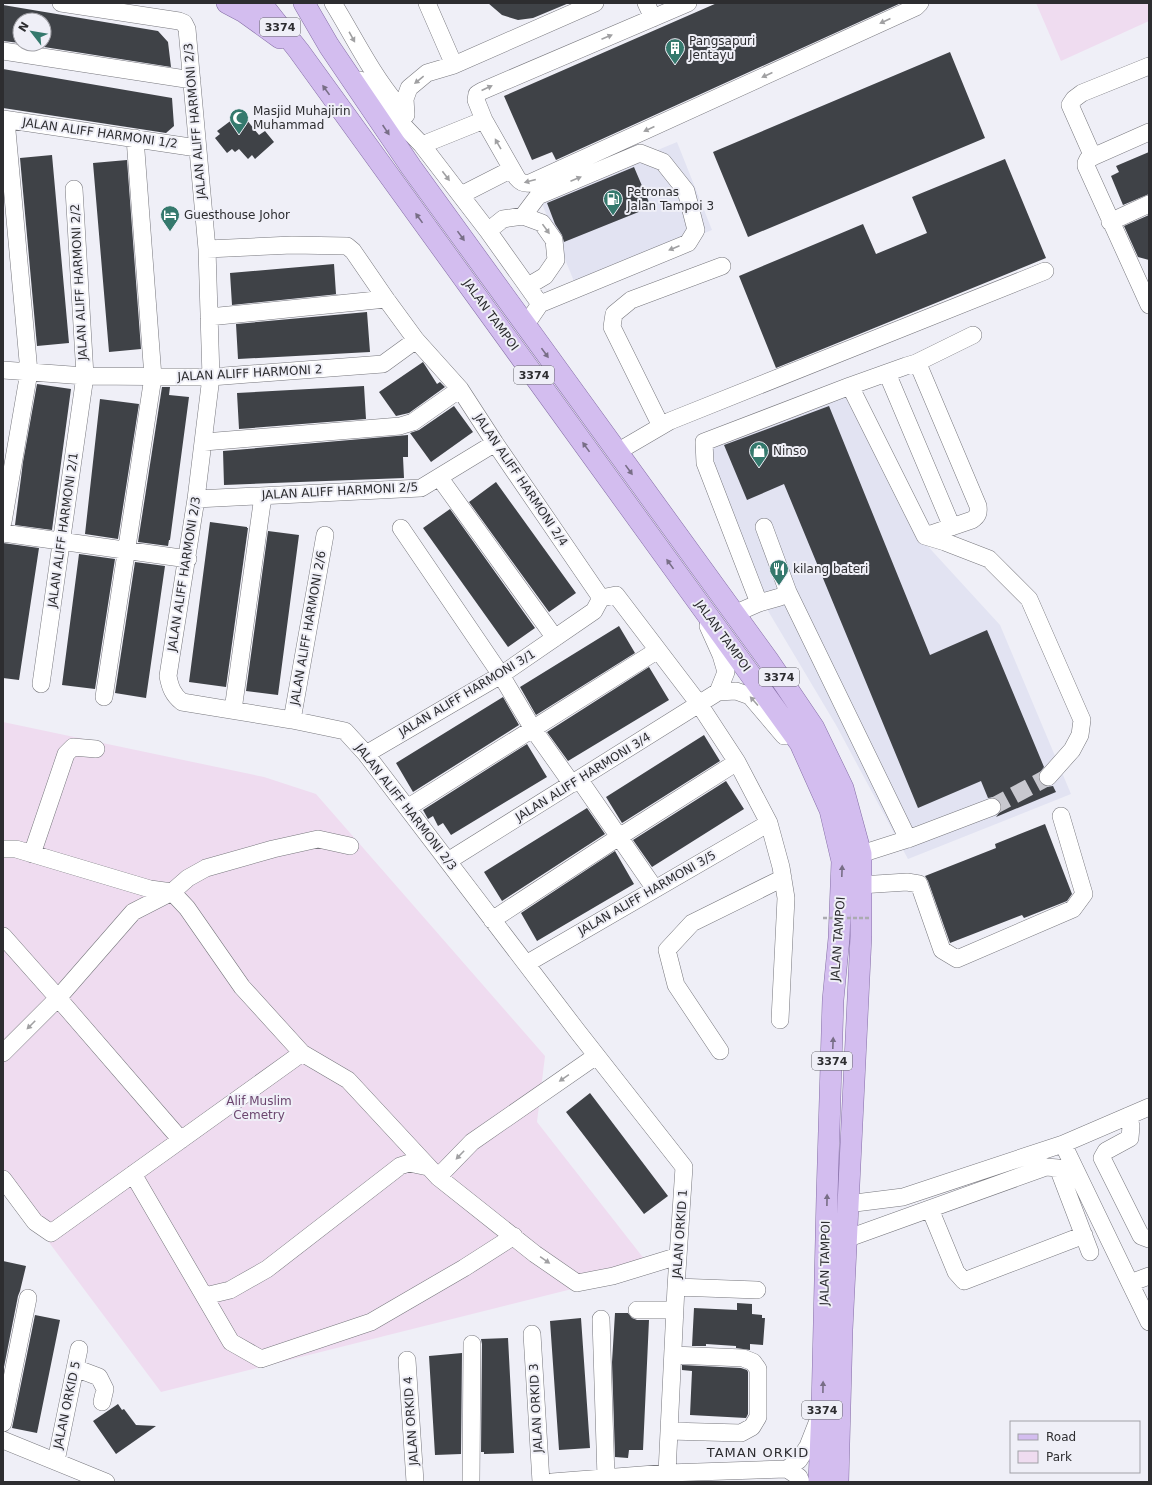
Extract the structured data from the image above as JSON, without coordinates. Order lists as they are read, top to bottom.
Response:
{
  "streets": {
    "main road": ["3374", "JALAN TAMPOI"],
    "street": [
      "JALAN ALIFF HARMONI 2/3",
      "JALAN ALIFF HARMONI 1/2",
      "JALAN ALIFF HARMONI 2/2",
      "JALAN ALIFF HARMONI 2",
      "JALAN ALIFF HARMONI 2/4",
      "JALAN ALIFF HARMONI 2/5",
      "JALAN ALIFF HARMONI 2/1",
      "JALAN ALIFF HARMONI 2/6",
      "JALAN ALIFF HARMONI 3/1",
      "JALAN ALIFF HARMONI 3/4",
      "JALAN ALIFF HARMONI 3/5",
      "JALAN ORKID 1",
      "JALAN ORKID 5",
      "JALAN ORKID 3",
      "JALAN ORKID 4"
    ]
  },
  "crossings": [
    ["JALAN ALIFF HARMONI 2/3", "JALAN ALIFF HARMONI 1/2"],
    ["JALAN ALIFF HARMONI 2/3", "JALAN ALIFF HARMONI 2"],
    ["JALAN ALIFF HARMONI 2/3", "JALAN ALIFF HARMONI 2/4"],
    ["JALAN ALIFF HARMONI 2/3", "JALAN ALIFF HARMONI 2/5"],
    ["JALAN ALIFF HARMONI 2/3", "JALAN ALIFF HARMONI 2/6"],
    ["JALAN ALIFF HARMONI 2/3", "JALAN ALIFF HARMONI 3/1"],
    ["JALAN ALIFF HARMONI 2/3", "JALAN ALIFF HARMONI 3/4"],
    ["JALAN ALIFF HARMONI 2/3", "JALAN ALIFF HARMONI 3/5"],
    ["JALAN ALIFF HARMONI 2/3", "JALAN ORKID 1"],
    ["JALAN ALIFF HARMONI 2/2", "JALAN ALIFF HARMONI 2"],
    ["JALAN ALIFF HARMONI 2/2", "JALAN ALIFF HARMONI 2/1"],
    ["JALAN ALIFF HARMONI 2", "JALAN ALIFF HARMONI 2/4"],
    ["JALAN ALIFF HARMONI 2", "JALAN ALIFF HARMONI 2/1"],
    ["JALAN ALIFF HARMONI 2/4", "JALAN ALIFF HARMONI 2/5"],
    ["JALAN ALIFF HARMONI 2/4", "JALAN ALIFF HARMONI 3/1"]
  ],
  "districts": ["TAMAN ORKID"],
  "parks": ["Alif Muslim Cemetry"],
  "places": {
    "building": ["Pangsapuri Jentayu"],
    "mosque": ["Masjid Muhajirin Muhammad"],
    "fuel station": ["Petronas Jalan Tampoi 3"],
    "hotel": ["Guesthouse Johor"],
    "shop": ["Ninso"],
    "restaurant": ["kilang bateri"]
  },
  "legend": ["Road", "Park"],
  "north": "top left"
}
